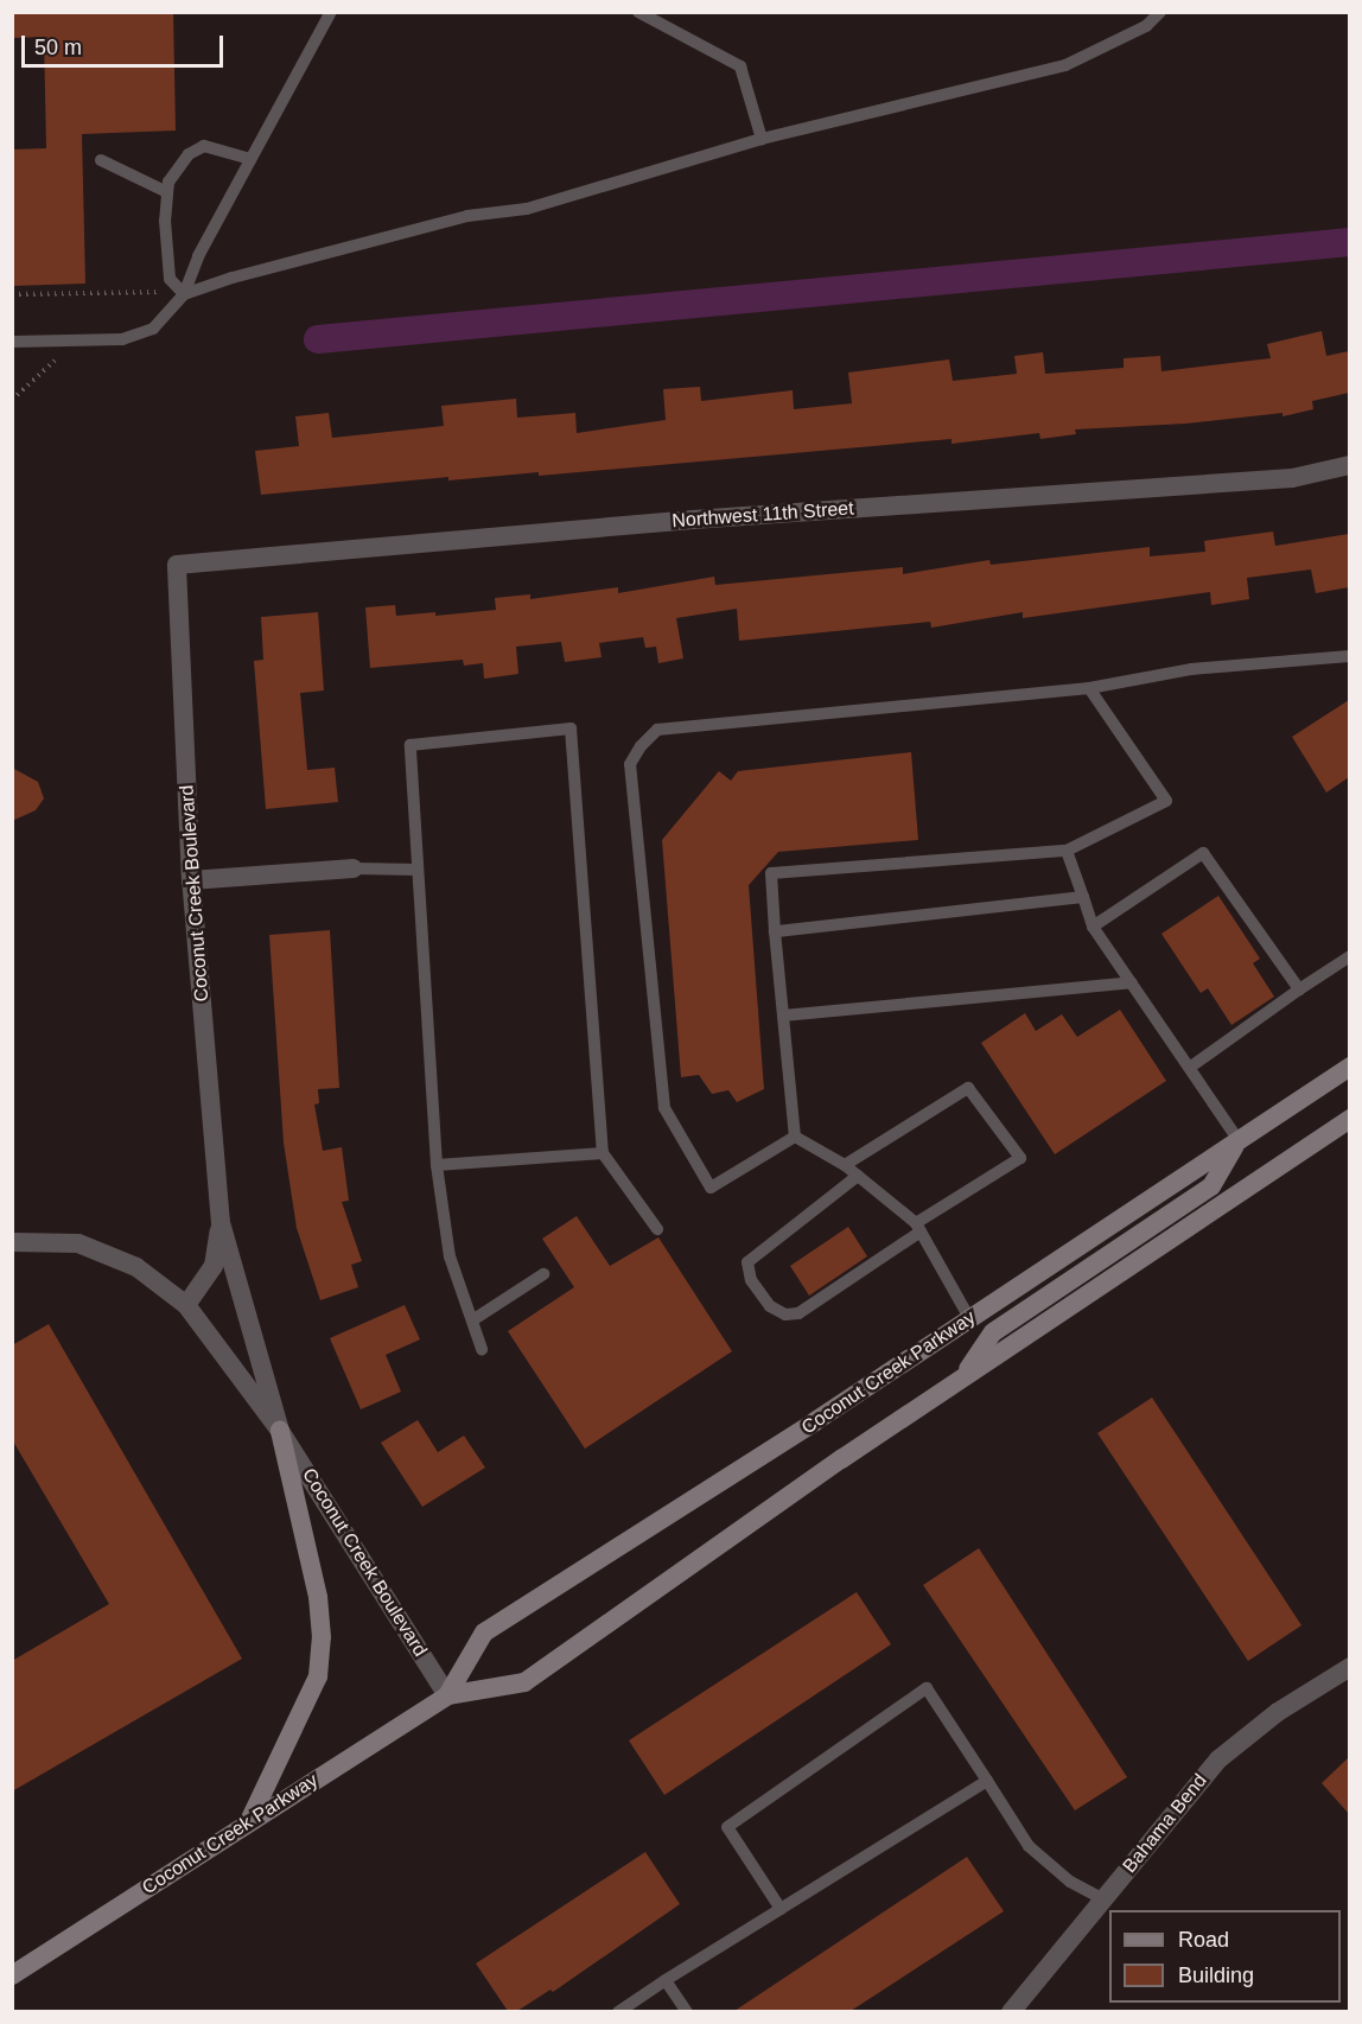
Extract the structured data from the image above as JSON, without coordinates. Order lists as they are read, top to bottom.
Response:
{
  "streets": {
    "main road": ["Coconut Creek Parkway"],
    "street": ["Northwest 11th Street", "Coconut Creek Boulevard", "Bahama Bend"]
  },
  "crossings": [
    ["Northwest 11th Street", "Coconut Creek Boulevard"],
    ["Coconut Creek Boulevard", "Coconut Creek Parkway"]
  ],
  "legend": ["Road", "Building"],
  "scale_bar": "50 m"
}
